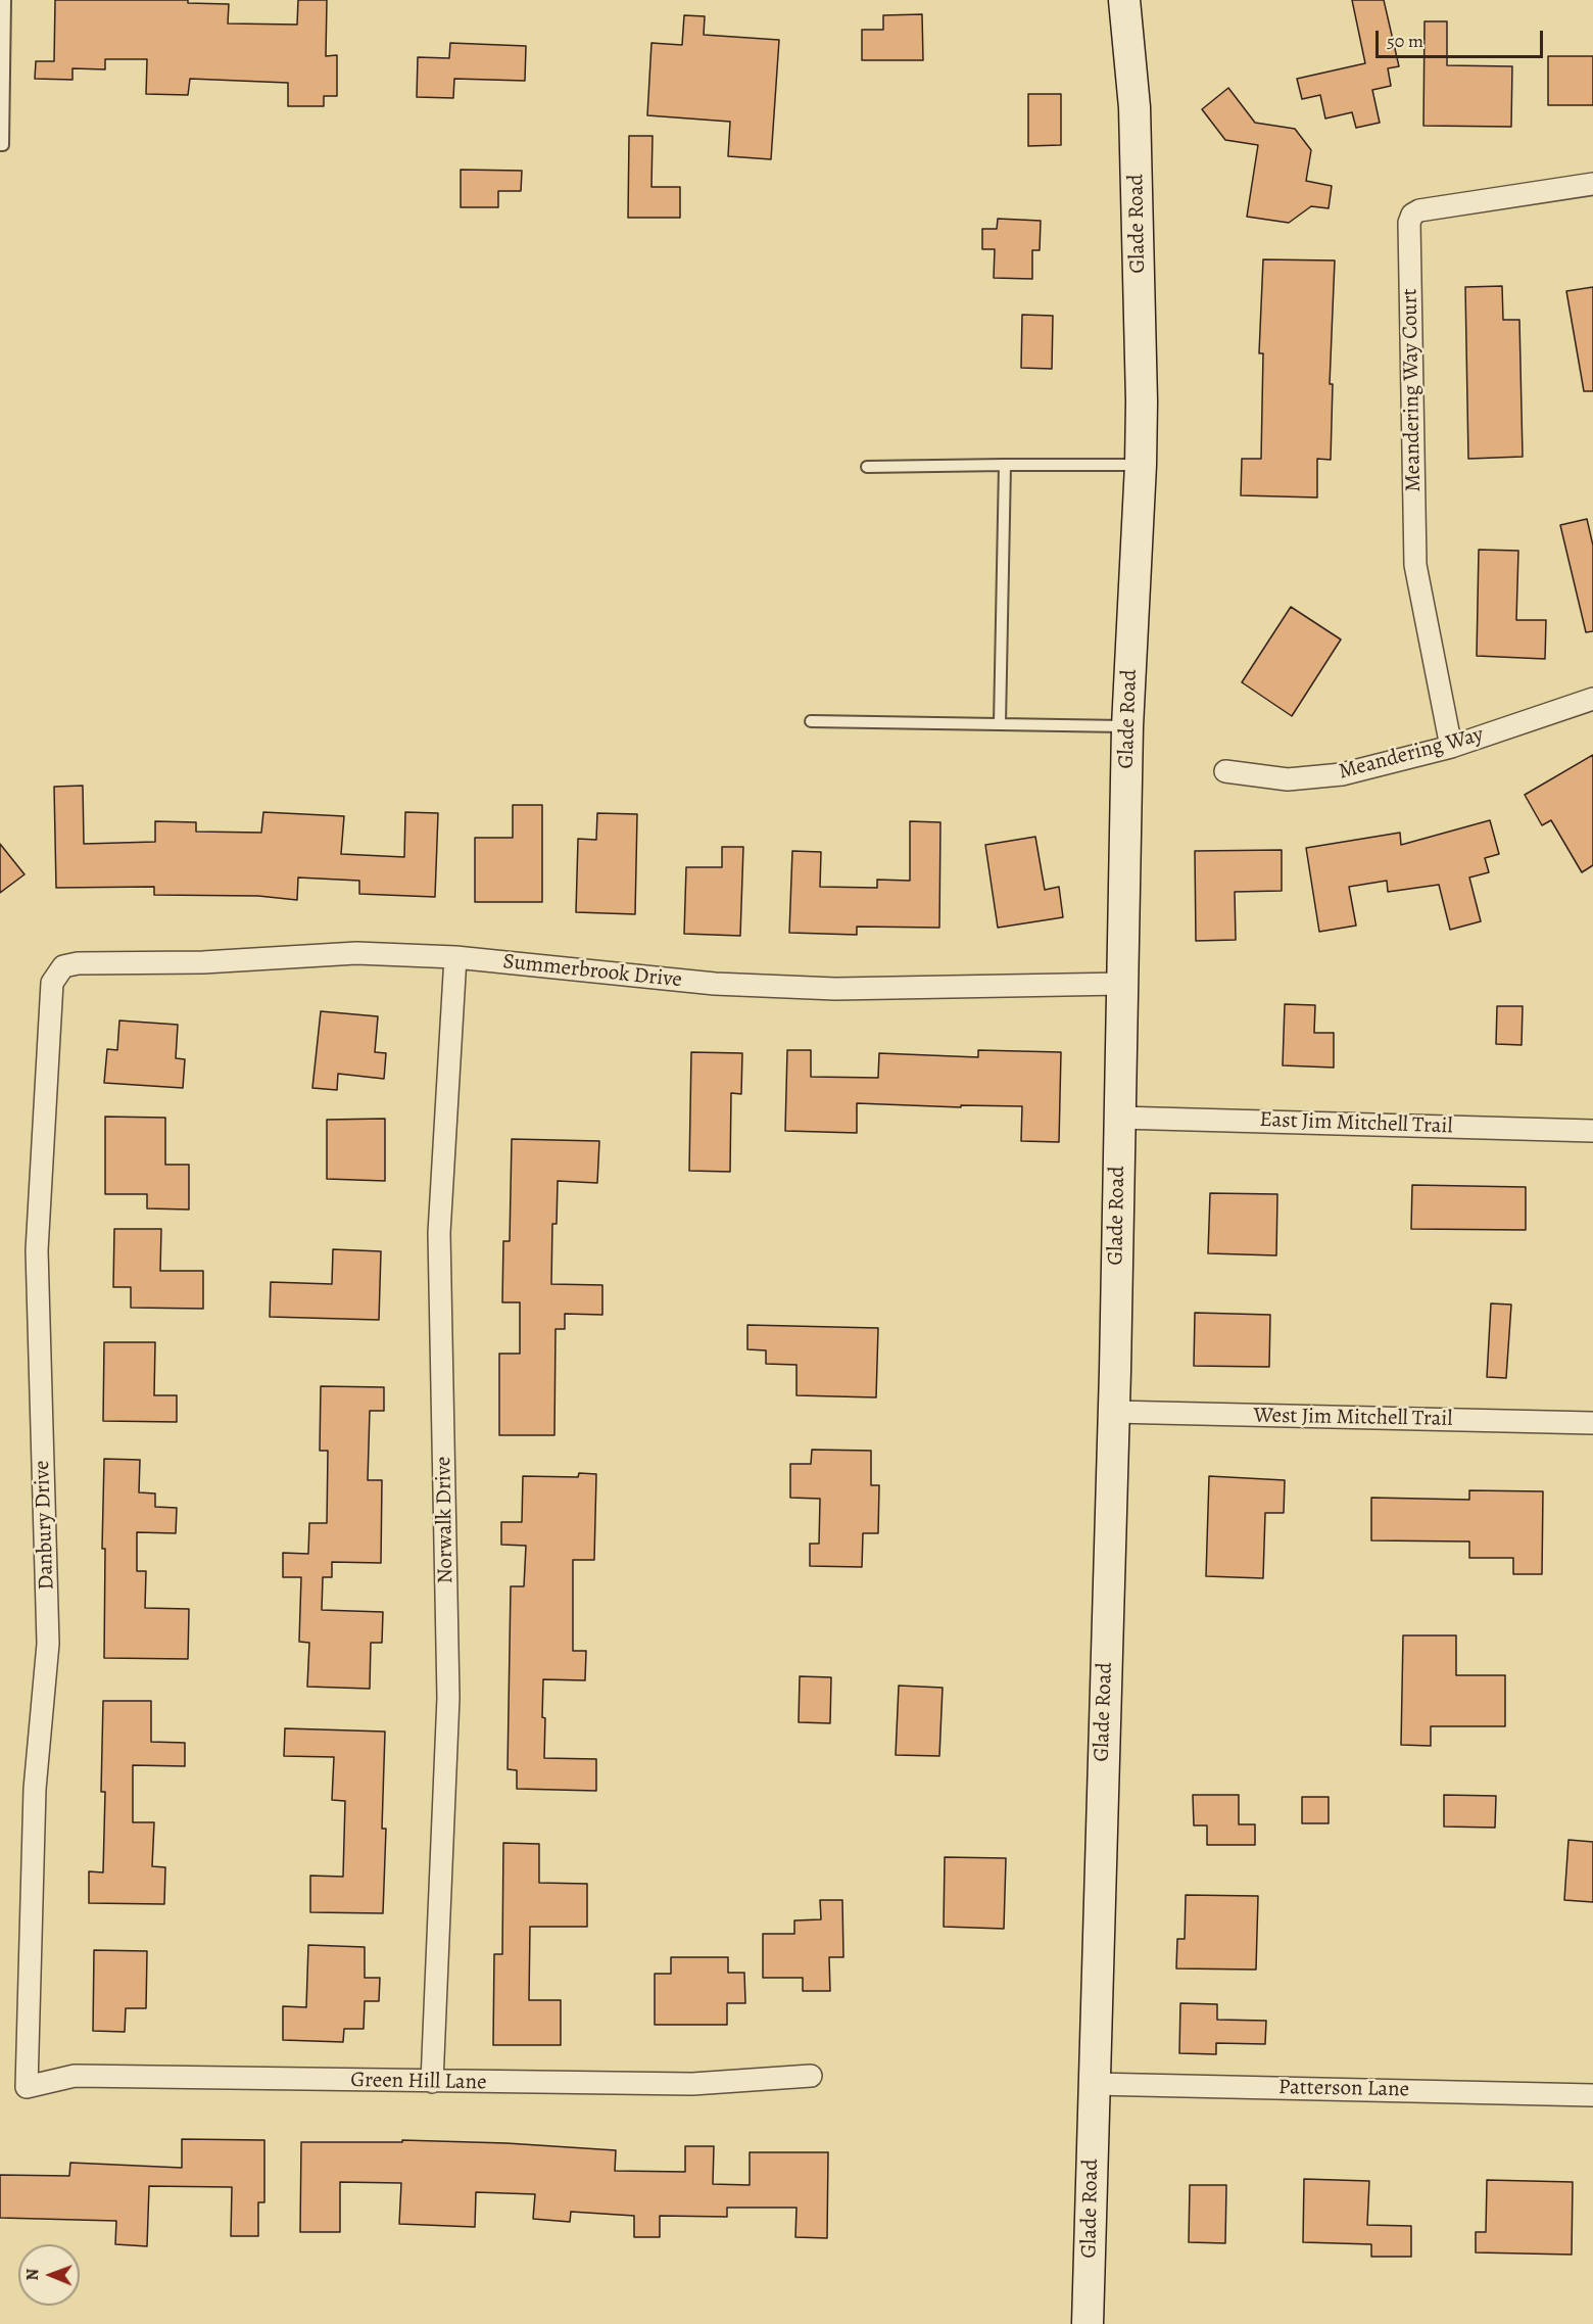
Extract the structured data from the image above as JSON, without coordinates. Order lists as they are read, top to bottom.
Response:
{
  "streets": {
    "main road": ["Glade Road"],
    "street": [
      "Meandering Way Court",
      "Meandering Way",
      "Summerbrook Drive",
      "East Jim Mitchell Trail",
      "West Jim Mitchell Trail",
      "Norwalk Drive",
      "Danbury Drive",
      "Green Hill Lane",
      "Patterson Lane"
    ]
  },
  "crossings": [
    ["Glade Road", "Summerbrook Drive"],
    ["Glade Road", "East Jim Mitchell Trail"],
    ["Glade Road", "West Jim Mitchell Trail"],
    ["Glade Road", "Patterson Lane"],
    ["Meandering Way Court", "Meandering Way"],
    ["Summerbrook Drive", "Norwalk Drive"],
    ["Summerbrook Drive", "Danbury Drive"],
    ["Norwalk Drive", "Green Hill Lane"],
    ["Danbury Drive", "Green Hill Lane"]
  ],
  "scale_bar": "50 m",
  "north": "left"
}
